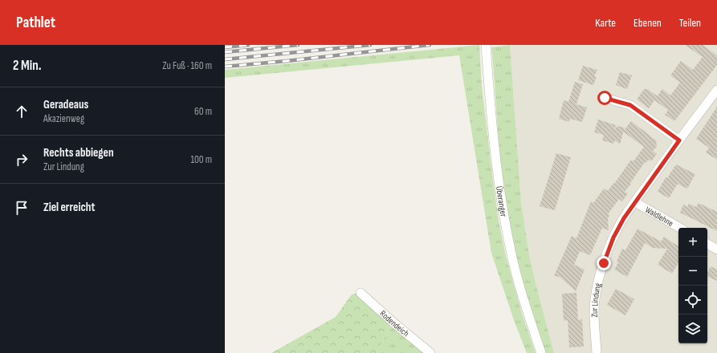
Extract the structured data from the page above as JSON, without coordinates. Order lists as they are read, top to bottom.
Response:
{
  "streets": {
    "street": [
      "Überanger",
      "Waldlehne",
      "Zur Lindung",
      "Rodendeich"
    ]
  },
  "crossings": [
    ["Waldlehne", "Zur Lindung"]
  ],
  "page": {
    "header": "Pathlet",
    "nav": ["Karte", "Ebenen", "Teilen"],
    "heading": ["2 Min.", "Zu Fuß · 160 m"],
    "list": [
      ["Geradeaus", "Akazienweg", "60 m"],
      ["Rechts abbiegen", "Zur Lindung", "100 m"],
      "Ziel erreicht"
    ],
    "map_buttons": ["+", "−"]
  }
}
